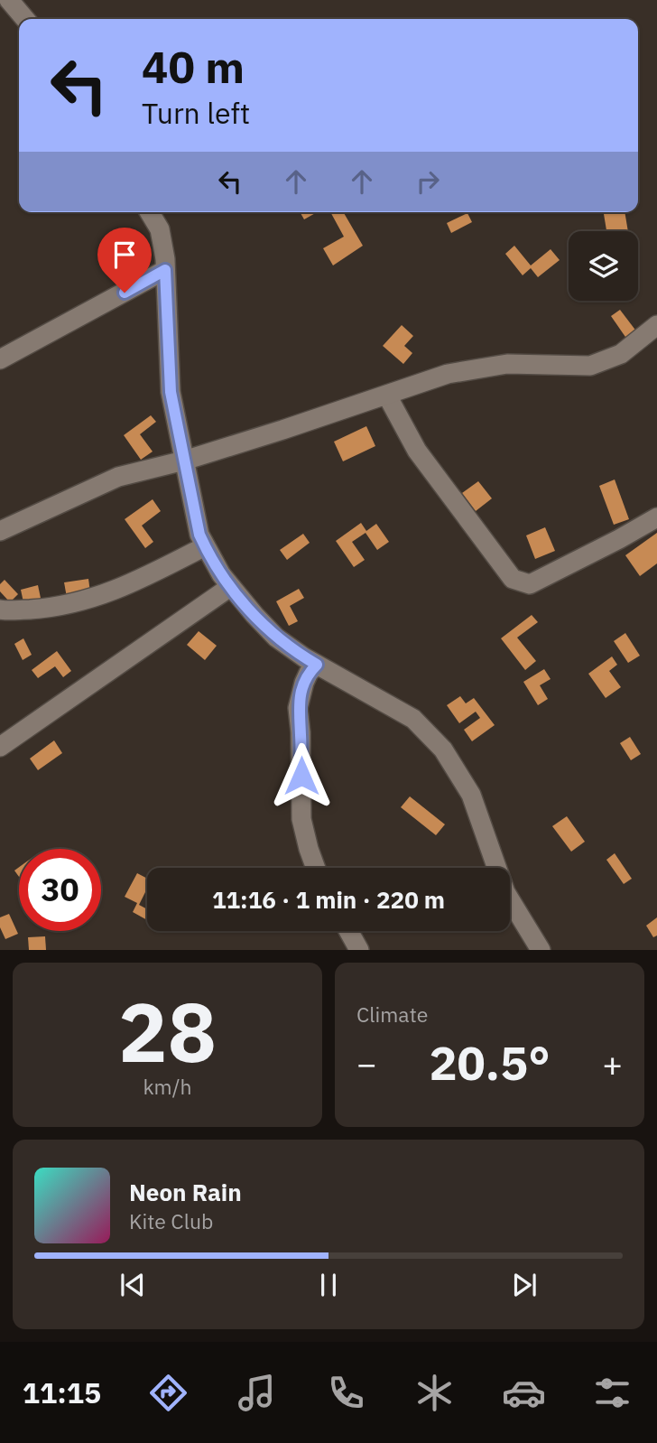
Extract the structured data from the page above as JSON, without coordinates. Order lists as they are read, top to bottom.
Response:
{
  "page": {
    "turn": ["40 m", "Turn left"],
    "limit": "30",
    "trip": "11:16 · 1 min · 220 m",
    "tile": [
      ["28", "km/h"],
      "Climate"
    ],
    "heat": ["−", "20.5°", "+"],
    "song": ["Neon Rain", "Kite Club"],
    "tabs": "11:15"
  }
}
